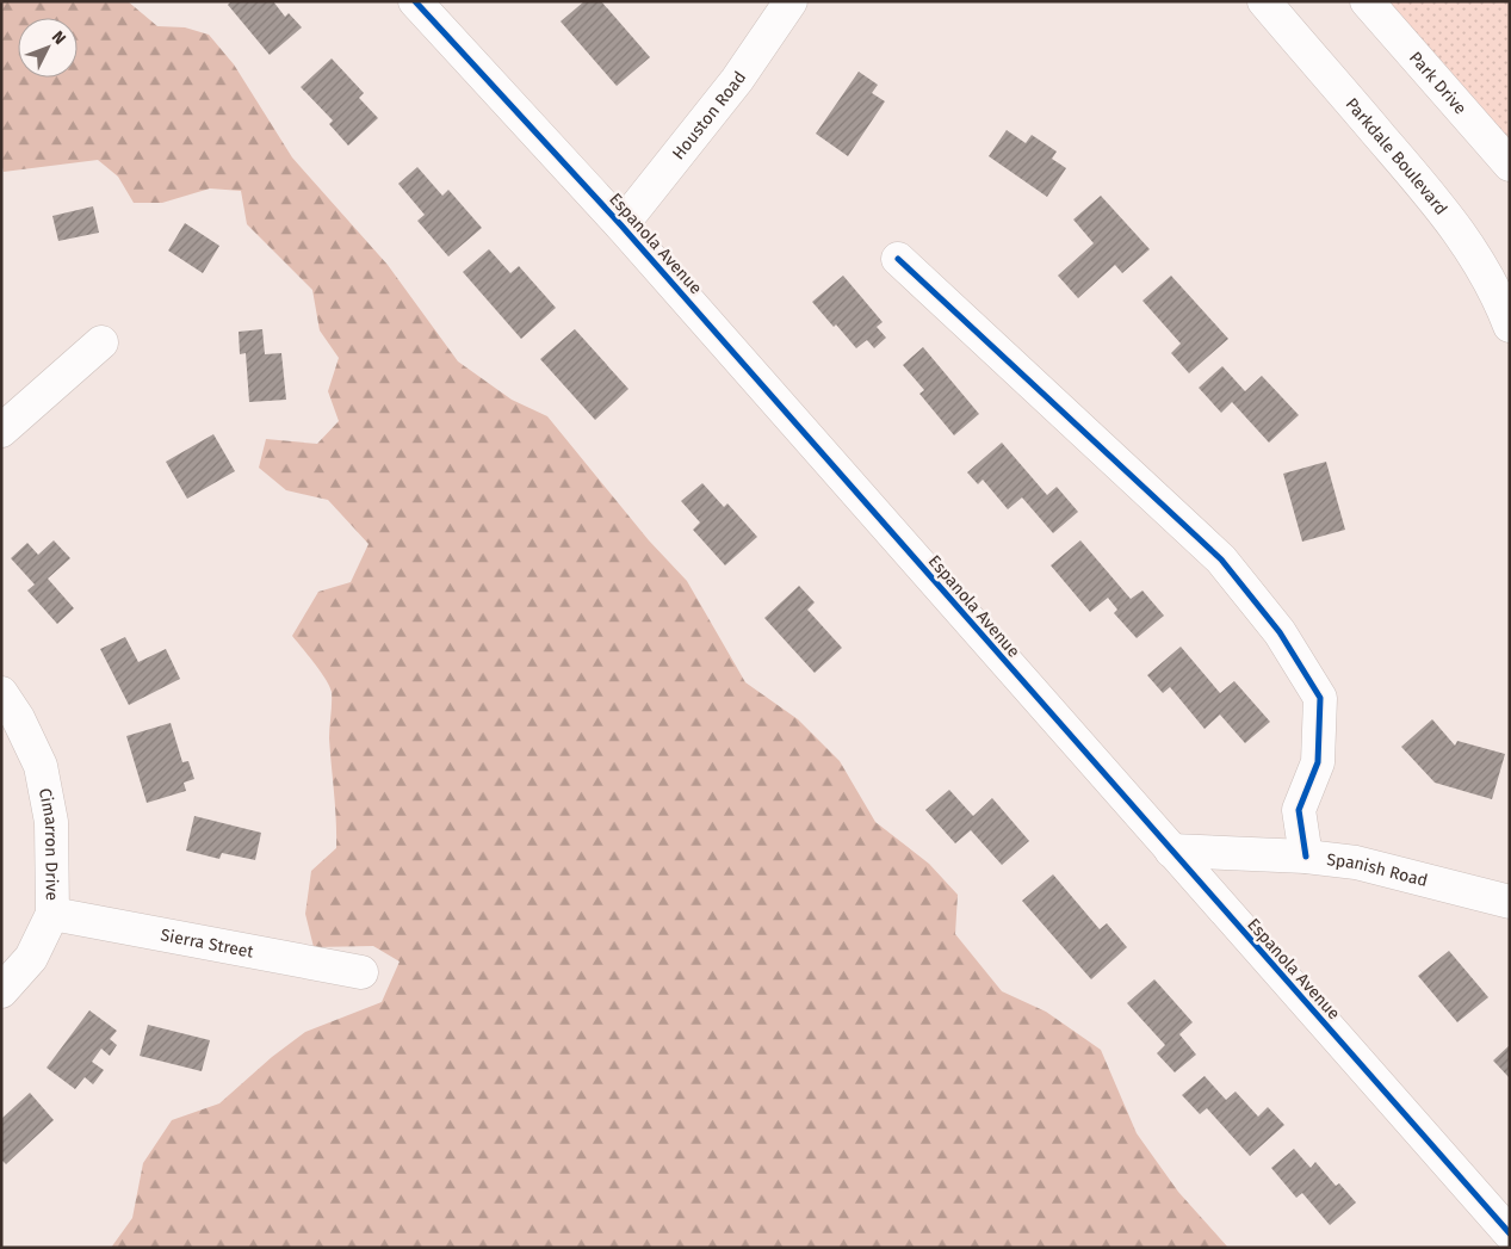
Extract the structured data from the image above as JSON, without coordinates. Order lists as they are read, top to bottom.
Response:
{
  "streets": {
    "street": [
      "Park Drive",
      "Houston Road",
      "Parkdale Boulevard",
      "Espanola Avenue",
      "Cimarron Drive",
      "Spanish Road",
      "Sierra Street"
    ]
  },
  "crossings": [
    ["Houston Road", "Espanola Avenue"],
    ["Espanola Avenue", "Spanish Road"],
    ["Cimarron Drive", "Sierra Street"]
  ],
  "north": "top right"
}
